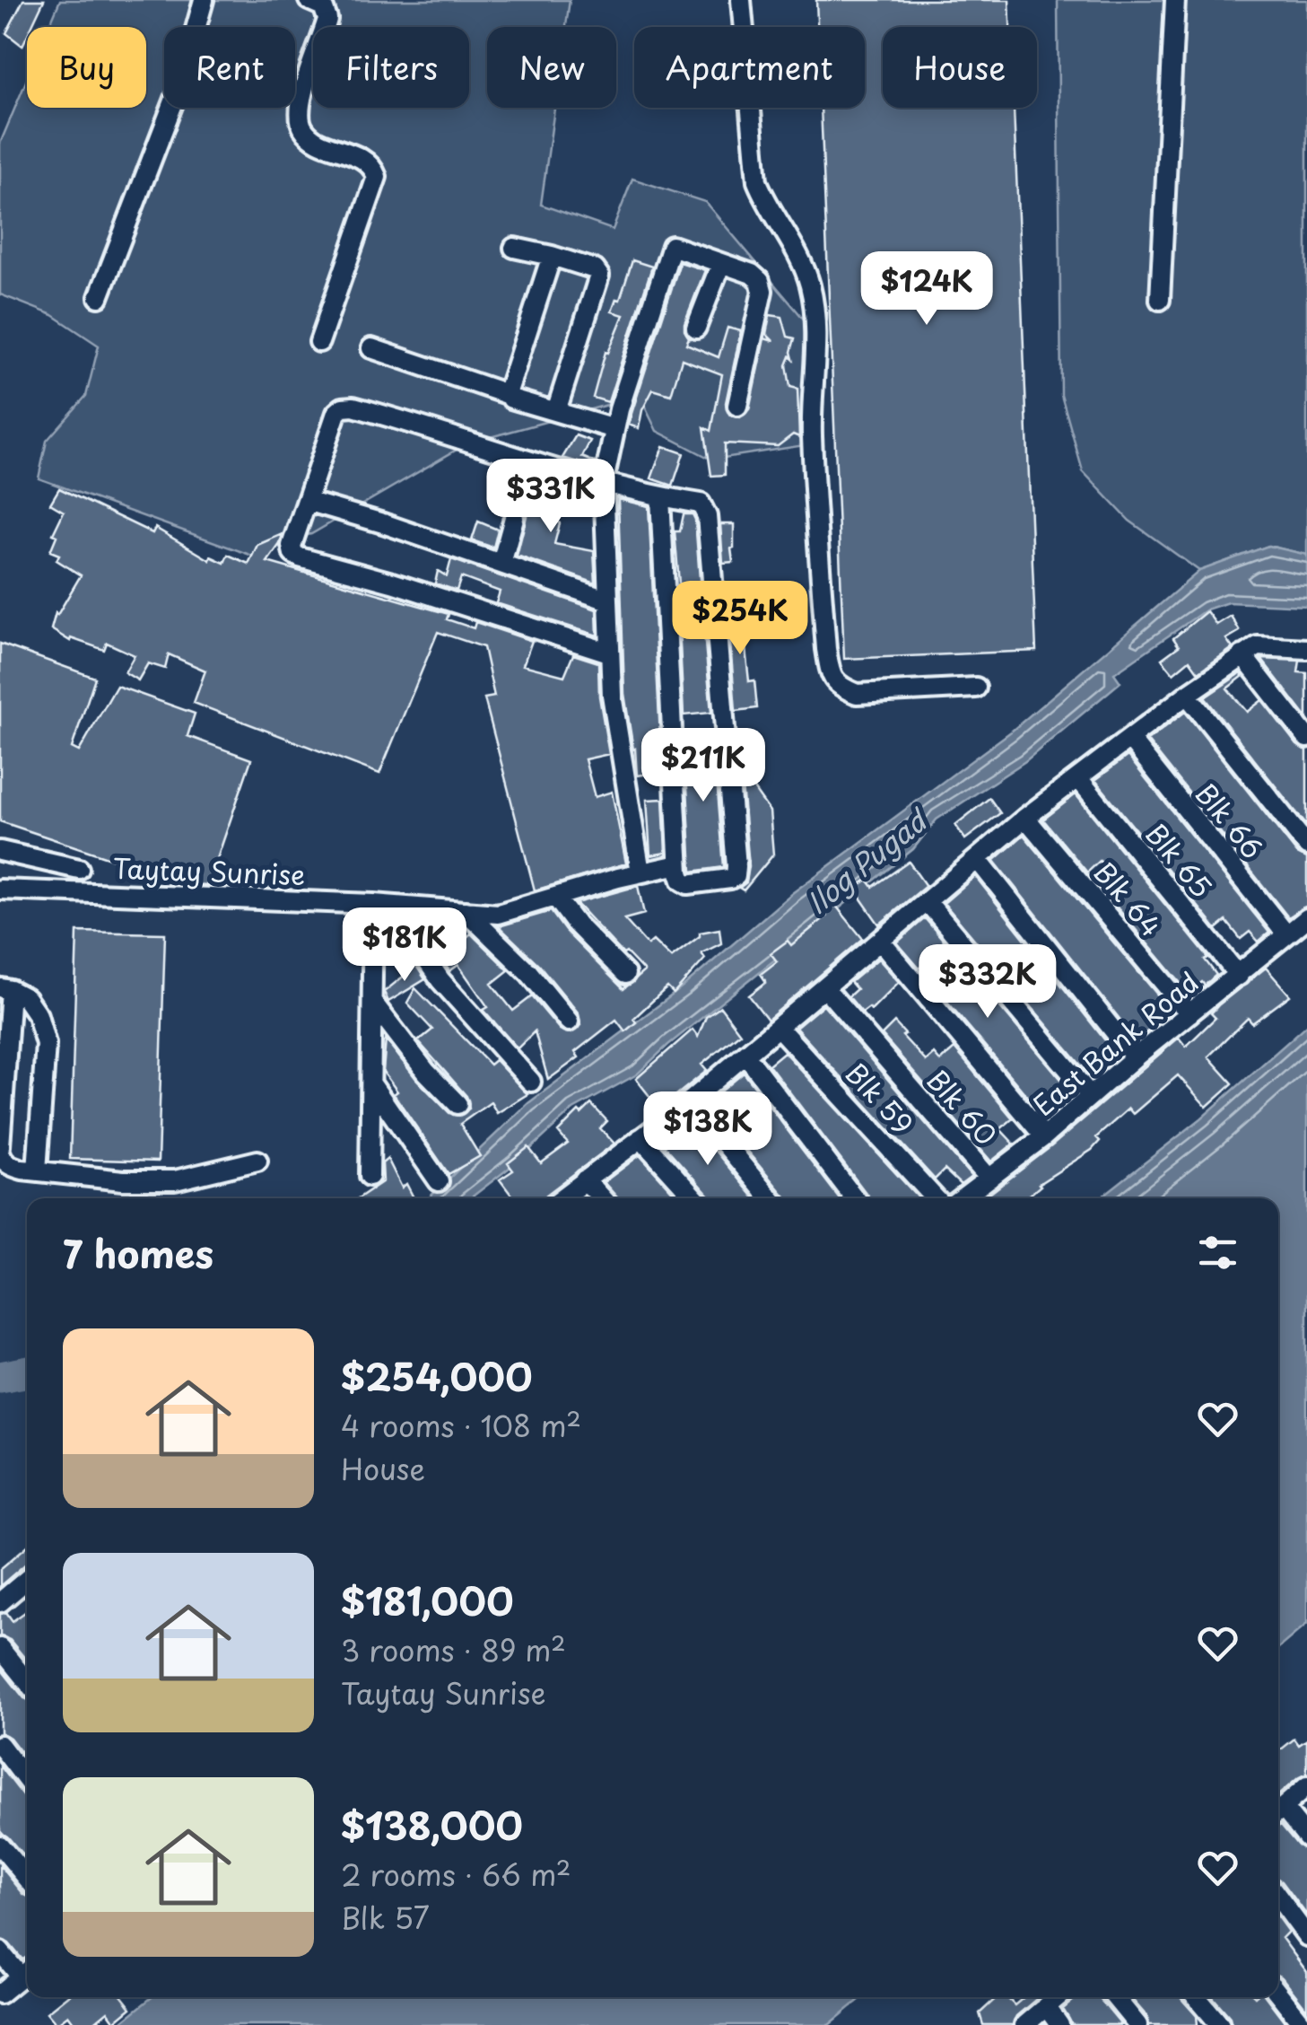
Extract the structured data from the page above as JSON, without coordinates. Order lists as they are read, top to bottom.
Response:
{
  "streets": {
    "street": [
      "Blk 66",
      "Blk 65",
      "Taytay Sunrise",
      "Blk 64",
      "East Bank Road",
      "Blk 59",
      "Blk 60"
    ]
  },
  "crossings": [
    ["Blk 66", "East Bank Road"],
    ["Blk 65", "East Bank Road"],
    ["Blk 64", "East Bank Road"],
    ["East Bank Road", "Blk 60"]
  ],
  "water": ["Ilog Pugad"],
  "page": {
    "chip": [
      "Buy",
      "Rent",
      "Filters",
      "New",
      "Apartment",
      "House"
    ],
    "price": [
      "$124K",
      "$331K",
      "$254K",
      "$211K",
      "$181K",
      "$332K",
      "$138K"
    ],
    "heading": "7 homes",
    "list": [
      {
        "name": "$254,000",
        "note": "4 rooms · 108 m² · House"
      },
      {
        "name": "$181,000",
        "note": "3 rooms · 89 m² · Taytay Sunrise"
      },
      {
        "name": "$138,000",
        "note": "2 rooms · 66 m² · Blk 57"
      }
    ]
  }
}
